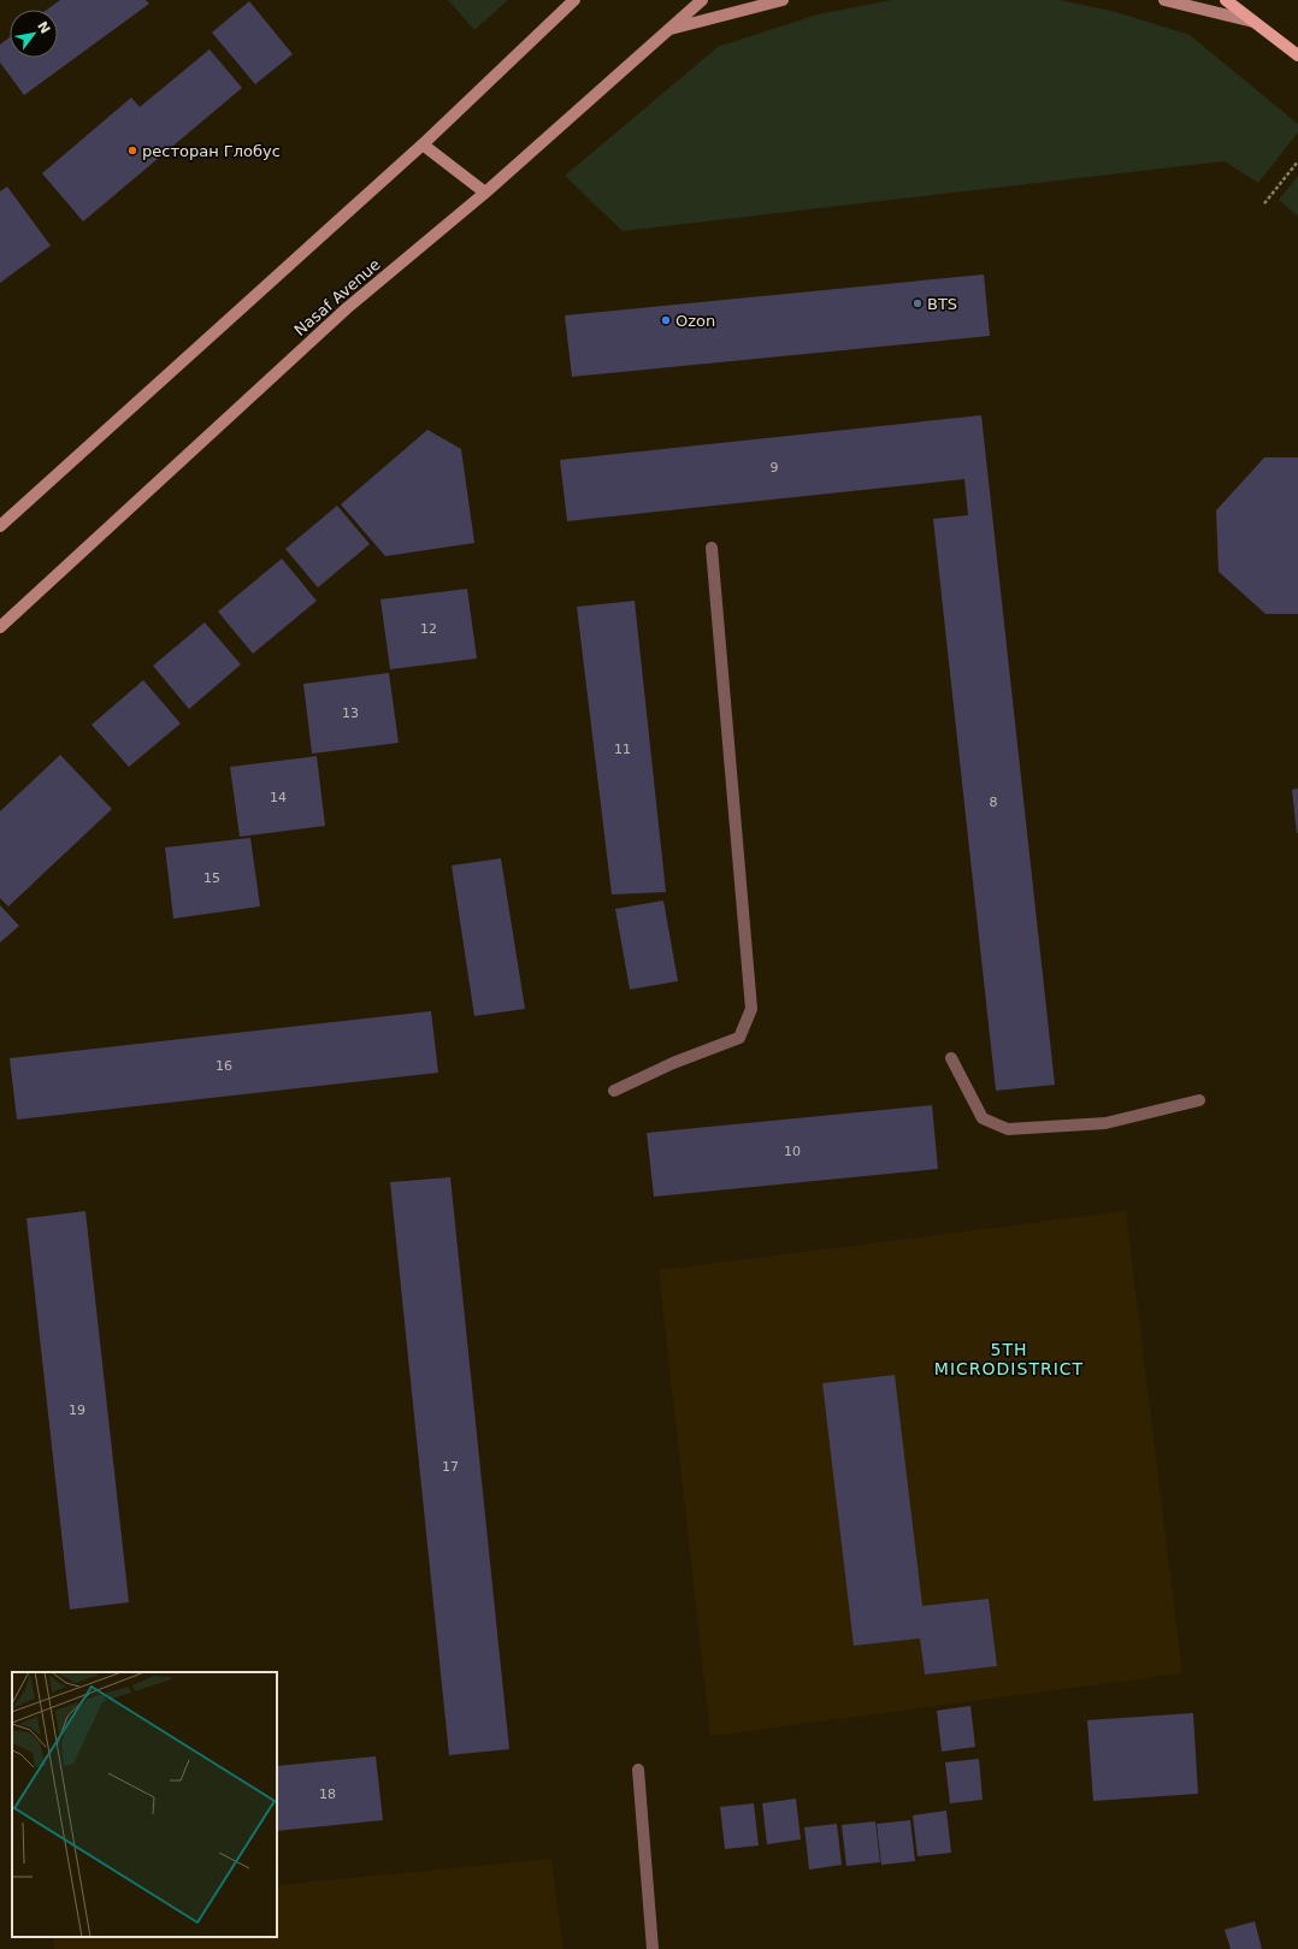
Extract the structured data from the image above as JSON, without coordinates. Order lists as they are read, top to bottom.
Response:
{
  "streets": {
    "main road": ["Nasaf Avenue"]
  },
  "districts": ["5TH MICRODISTRICT"],
  "places": ["ресторан Глобус", "BTS", "Ozon"],
  "house_numbers": [
    "9",
    "12",
    "13",
    "11",
    "14",
    "8",
    "15",
    "16",
    "10",
    "19",
    "17",
    "18"
  ],
  "north": "top right"
}
